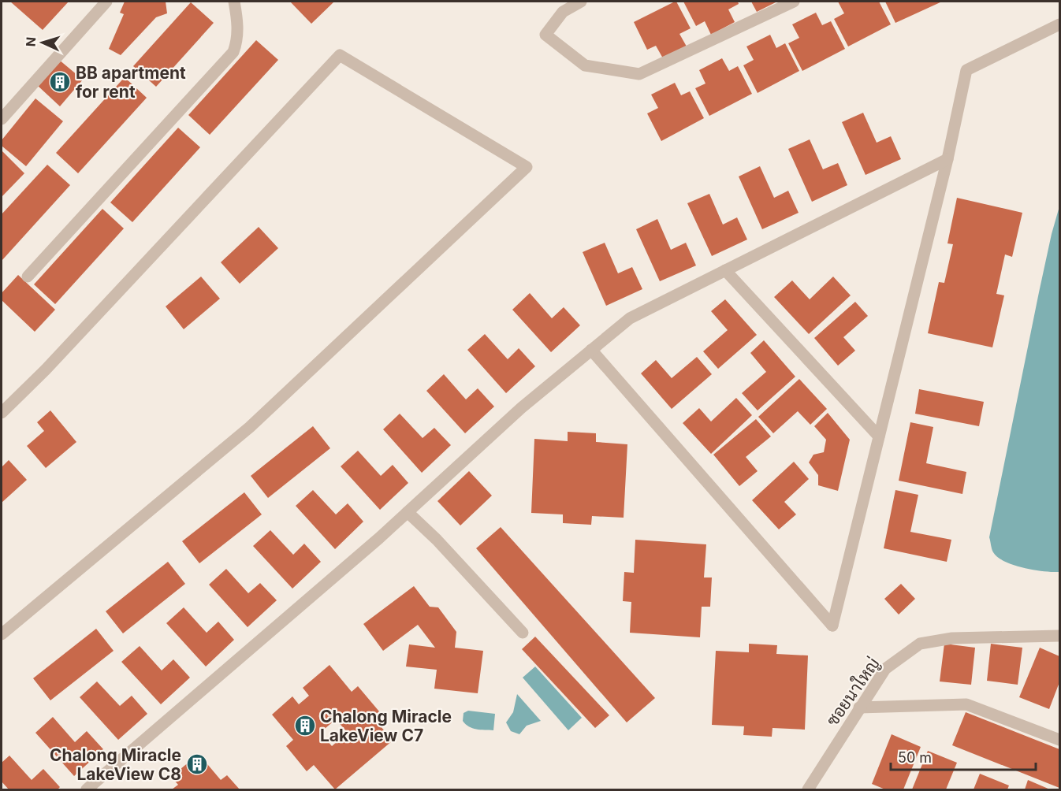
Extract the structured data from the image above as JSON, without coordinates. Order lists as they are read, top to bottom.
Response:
{
  "streets": {
    "street": ["ซอยนาใหญ่"]
  },
  "places": {
    "building": ["BB apartment for rent", "Chalong Miracle LakeView C7", "Chalong Miracle LakeView C8"]
  },
  "scale_bar": "50 m",
  "north": "left"
}
